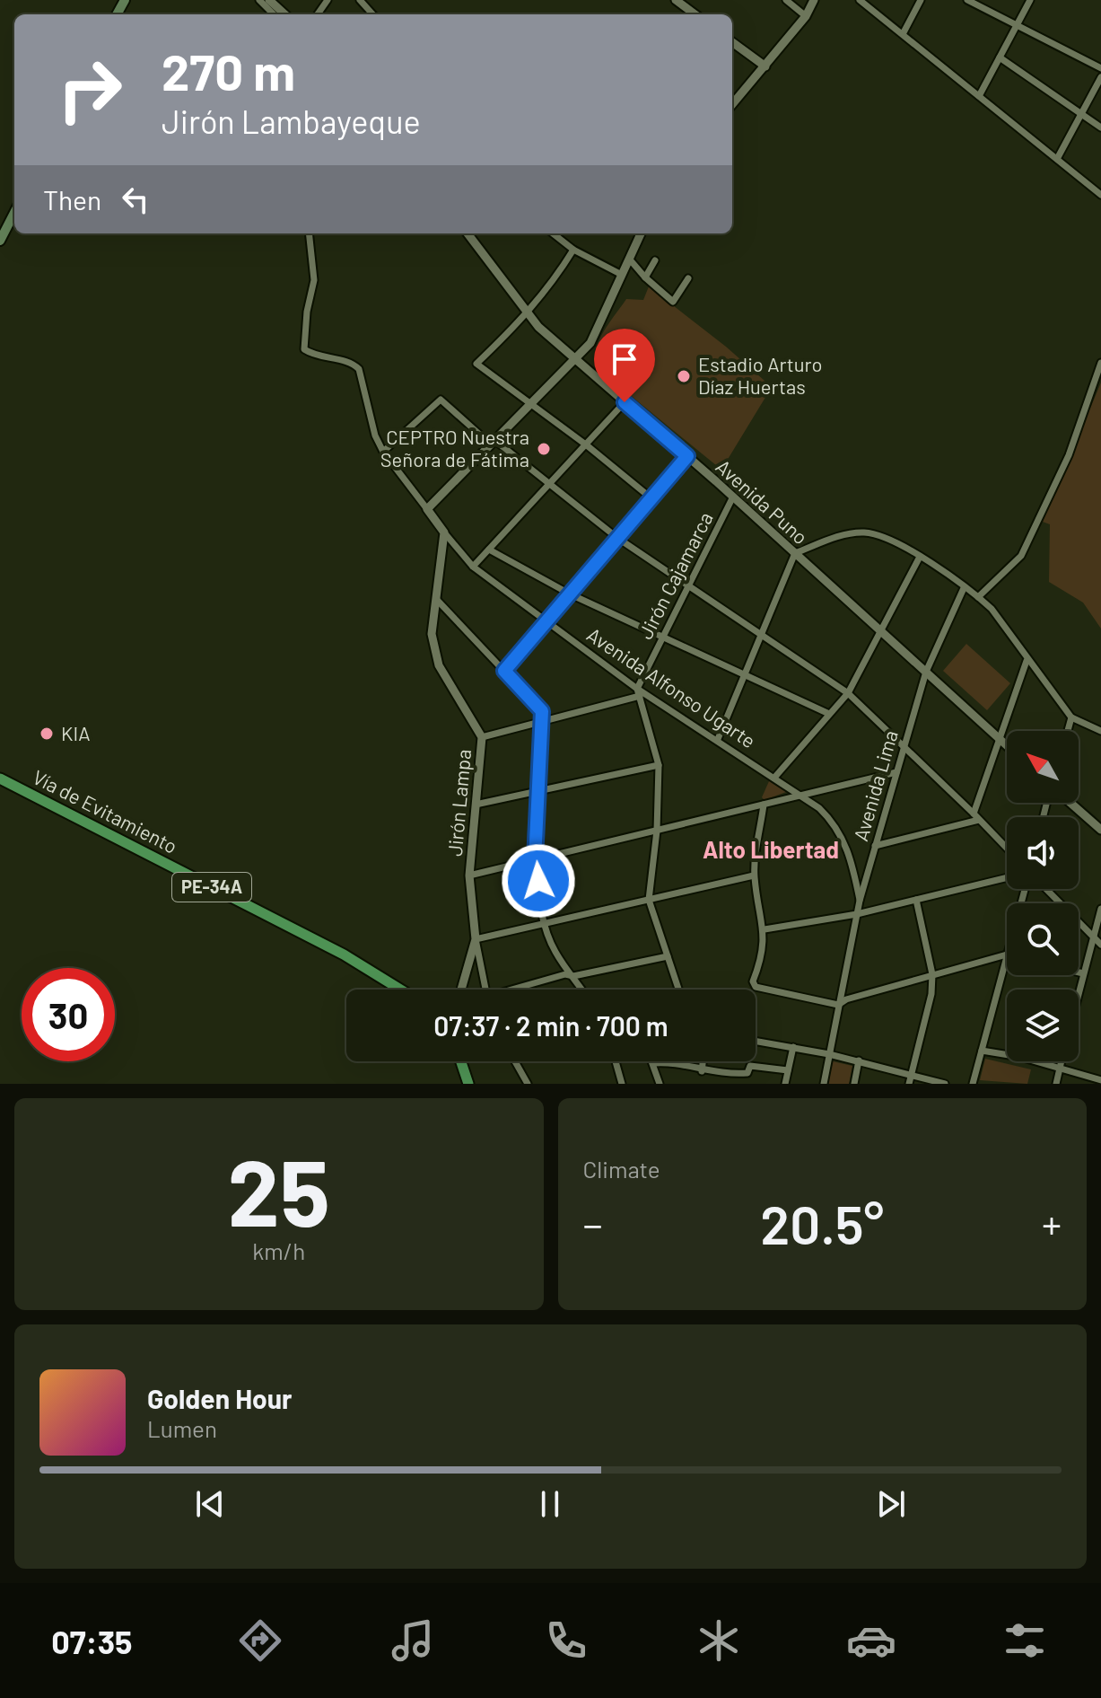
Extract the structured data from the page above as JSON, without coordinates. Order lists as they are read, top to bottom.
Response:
{
  "streets": {
    "highway": ["Vía de Evitamiento", "PE-34A"],
    "street": [
      "Avenida Puno",
      "Jirón Cajamarca",
      "Avenida Alfonso Ugarte",
      "Avenida Lima",
      "Jirón Lampa"
    ]
  },
  "crossings": [
    ["Avenida Puno", "Jirón Cajamarca"],
    ["Avenida Puno", "Avenida Lima"],
    ["Jirón Cajamarca", "Avenida Alfonso Ugarte"],
    ["Avenida Alfonso Ugarte", "Avenida Lima"],
    ["Avenida Alfonso Ugarte", "Jirón Lampa"]
  ],
  "districts": ["Alto Libertad"],
  "places": ["Estadio Arturo Díaz Huertas", "CEPTRO Nuestra Señora de Fátima", "KIA"],
  "north": "top left",
  "page": {
    "turn": ["270 m", "Jirón Lambayeque"],
    "then": "Then",
    "limit": "30",
    "trip": "07:37 · 2 min · 700 m",
    "tile": [
      ["25", "km/h"],
      "Climate"
    ],
    "heat": ["−", "20.5°", "+"],
    "song": ["Golden Hour", "Lumen"],
    "tabs": "07:35"
  }
}
